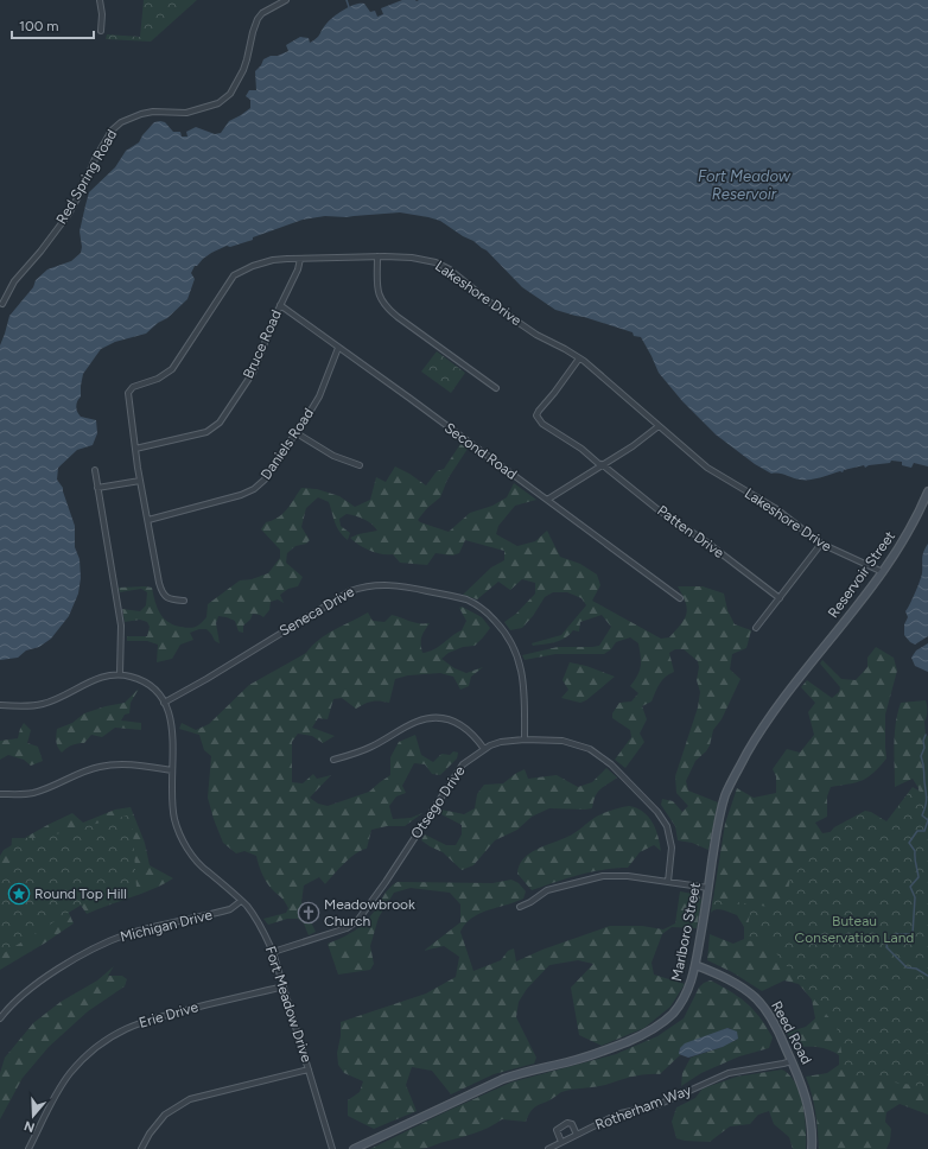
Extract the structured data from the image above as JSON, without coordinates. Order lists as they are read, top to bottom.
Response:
{
  "streets": {
    "street": [
      "Red Spring Road",
      "Lakeshore Drive",
      "Bruce Road",
      "Daniels Road",
      "Second Road",
      "Patten Drive",
      "Reservoir Street",
      "Seneca Drive",
      "Otsego Drive",
      "Michigan Drive",
      "Marlboro Street",
      "Fort Meadow Drive",
      "Erie Drive",
      "Reed Road",
      "Rotherham Way"
    ]
  },
  "crossings": [
    ["Lakeshore Drive", "Bruce Road"],
    ["Lakeshore Drive", "Daniels Road"],
    ["Lakeshore Drive", "Patten Drive"],
    ["Lakeshore Drive", "Reservoir Street"],
    ["Bruce Road", "Second Road"],
    ["Daniels Road", "Second Road"],
    ["Reservoir Street", "Marlboro Street"],
    ["Seneca Drive", "Otsego Drive"],
    ["Seneca Drive", "Fort Meadow Drive"],
    ["Otsego Drive", "Fort Meadow Drive"],
    ["Michigan Drive", "Fort Meadow Drive"],
    ["Marlboro Street", "Reed Road"],
    ["Fort Meadow Drive", "Erie Drive"],
    ["Reed Road", "Rotherham Way"]
  ],
  "water": ["Fort Meadow Reservoir"],
  "parks": ["Buteau Conservation Land"],
  "places": {
    "place": ["Round Top Hill"],
    "church": ["Meadowbrook Church"]
  },
  "scale_bar": "100 m",
  "north": "bottom"
}
